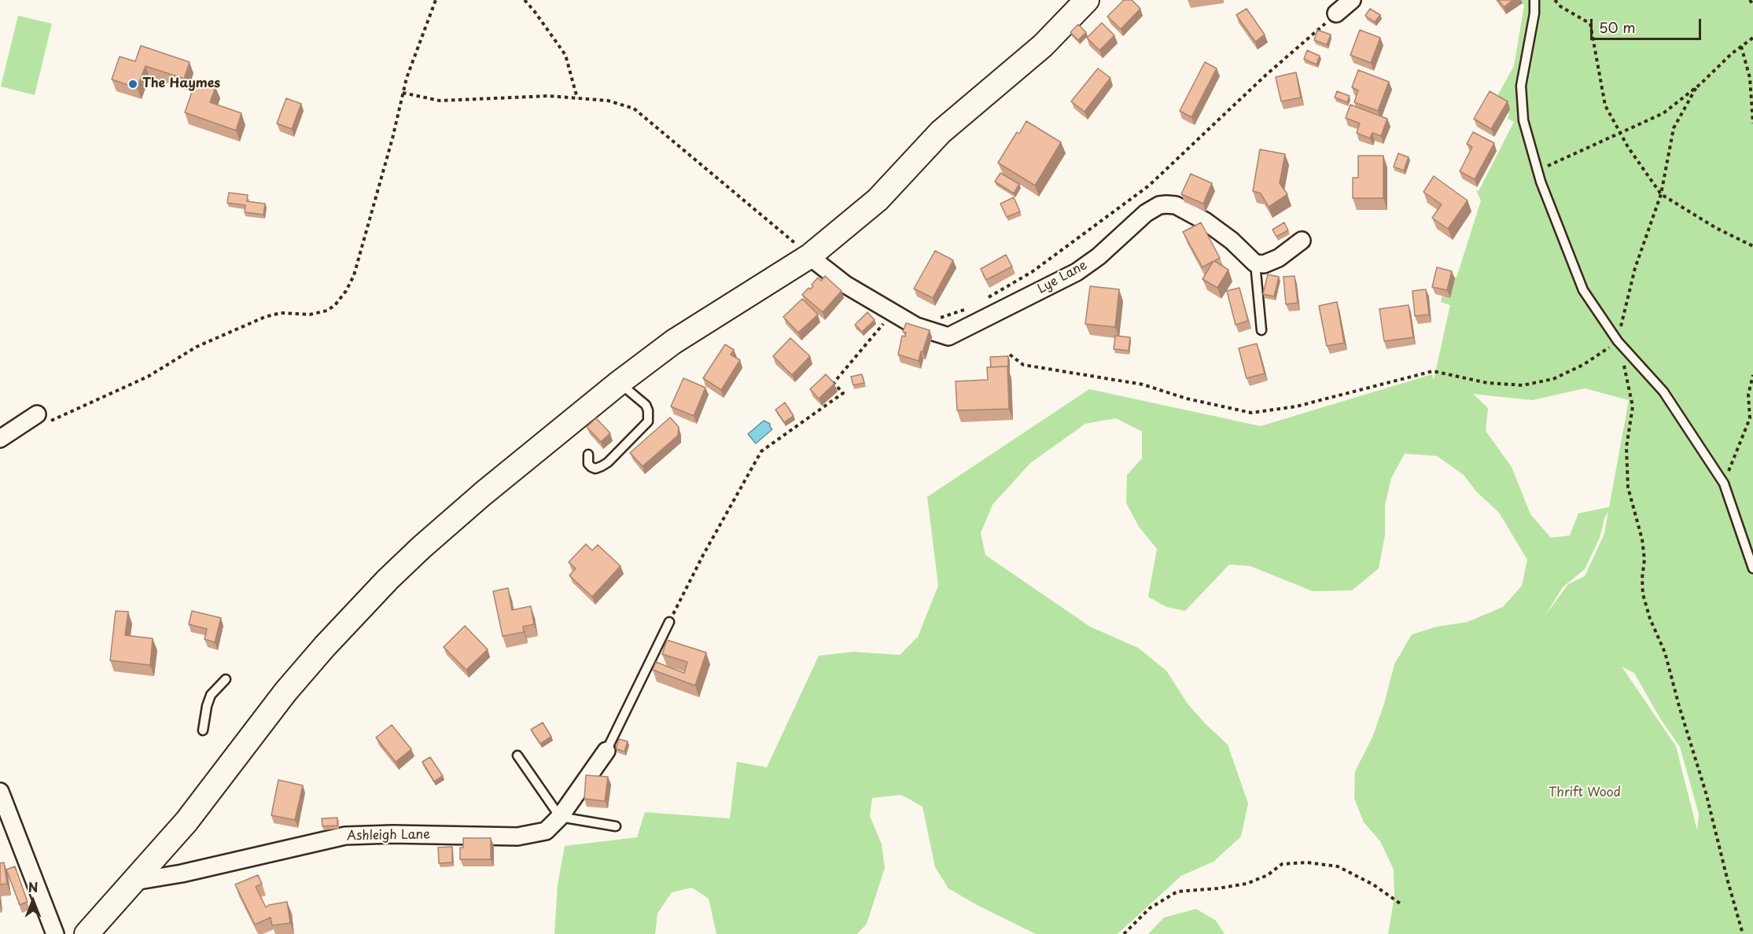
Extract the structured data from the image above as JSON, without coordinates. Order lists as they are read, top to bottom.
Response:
{
  "streets": {
    "street": ["Lye Lane", "Ashleigh Lane"]
  },
  "parks": ["Thrift Wood"],
  "places": ["The Haymes"],
  "scale_bar": "50 m",
  "north": "top"
}
